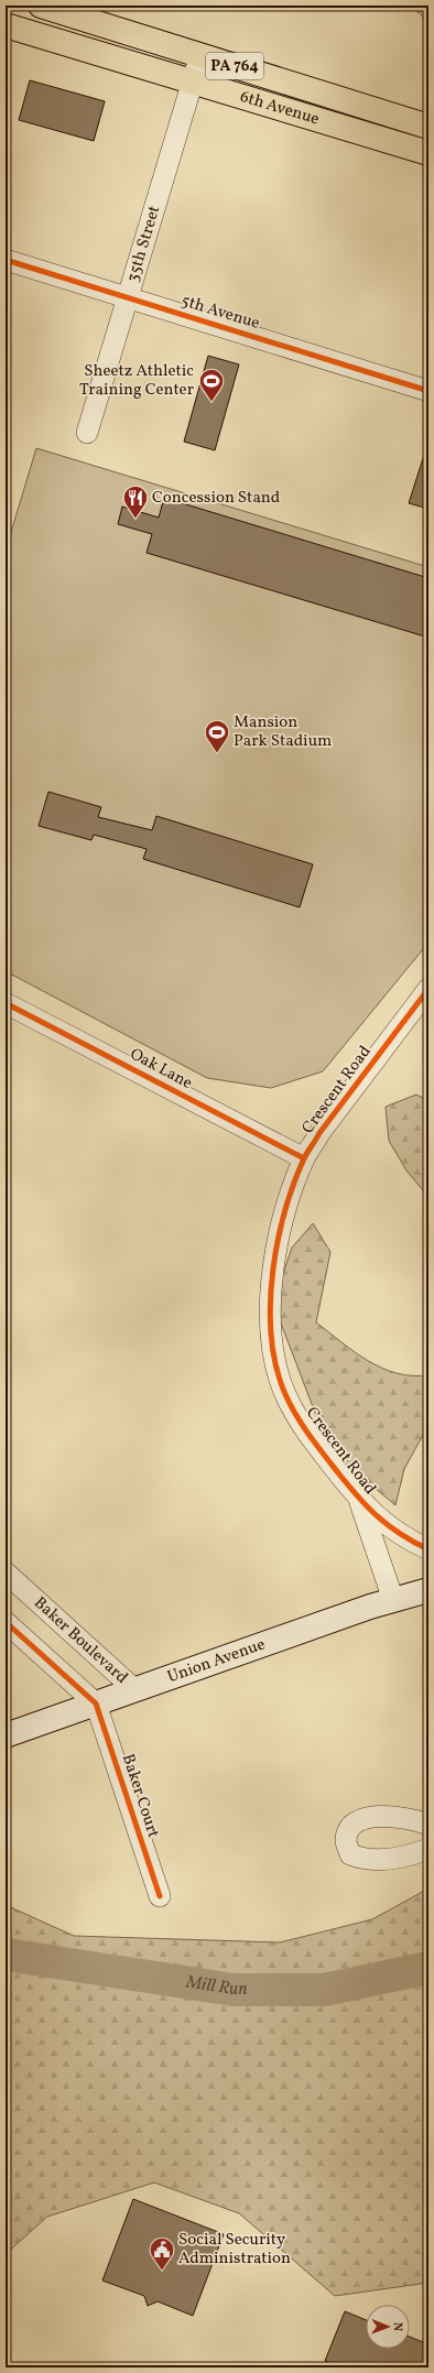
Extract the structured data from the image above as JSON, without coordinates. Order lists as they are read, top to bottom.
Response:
{
  "streets": {
    "main road": ["PA 764", "6th Avenue", "Union Avenue"],
    "street": [
      "35th Street",
      "5th Avenue",
      "Oak Lane",
      "Crescent Road",
      "Baker Boulevard",
      "Baker Court"
    ]
  },
  "crossings": [
    ["6th Avenue", "35th Street"],
    ["35th Street", "5th Avenue"],
    ["Oak Lane", "Crescent Road"],
    ["Crescent Road", "Union Avenue"],
    ["Baker Boulevard", "Union Avenue"],
    ["Union Avenue", "Baker Court"]
  ],
  "water": ["Mill Run"],
  "places": {
    "sports": ["Sheetz Athletic Training Center", "Mansion Park Stadium"],
    "restaurant": ["Concession Stand"],
    "public building": ["Social Security Administration"]
  },
  "north": "right"
}
